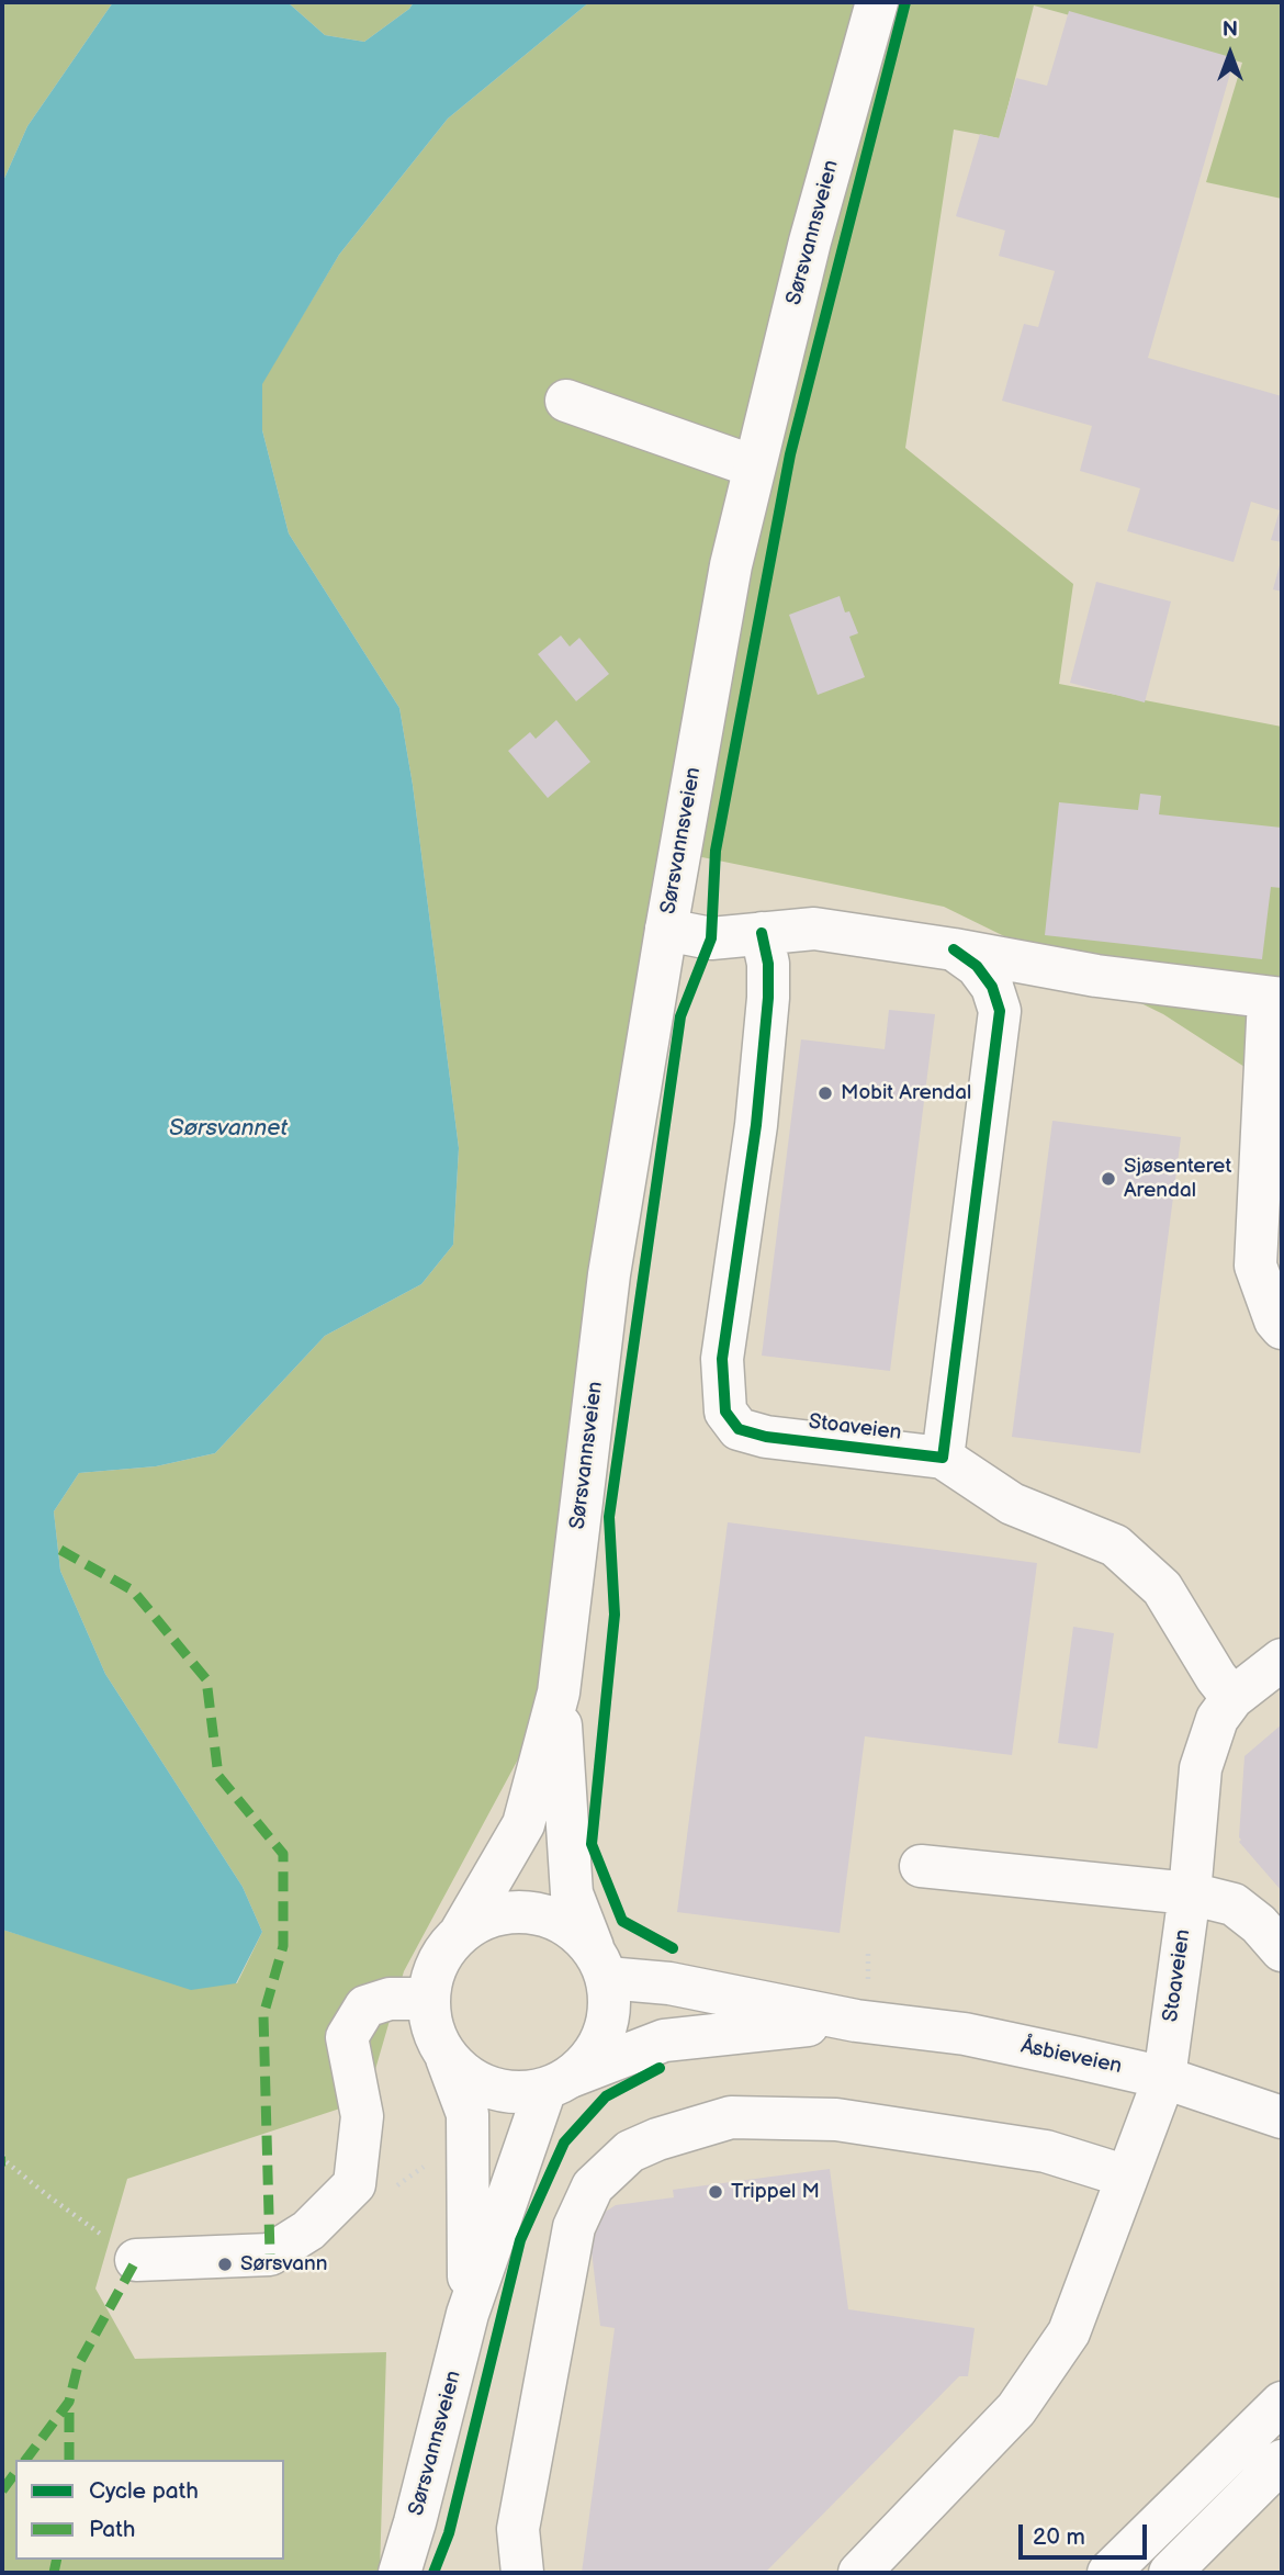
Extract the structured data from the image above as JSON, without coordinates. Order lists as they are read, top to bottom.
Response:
{
  "streets": {
    "main road": ["Sørsvannsveien", "Stoaveien", "Åsbieveien"]
  },
  "crossings": [
    ["Sørsvannsveien", "Åsbieveien"],
    ["Stoaveien", "Åsbieveien"]
  ],
  "water": ["Sørsvannet"],
  "places": [
    "Mobit Arendal",
    "Sjøsenteret Arendal",
    "Trippel M",
    "Sørsvann"
  ],
  "legend": ["Cycle path", "Path"],
  "scale_bar": "20 m",
  "north": "top"
}
